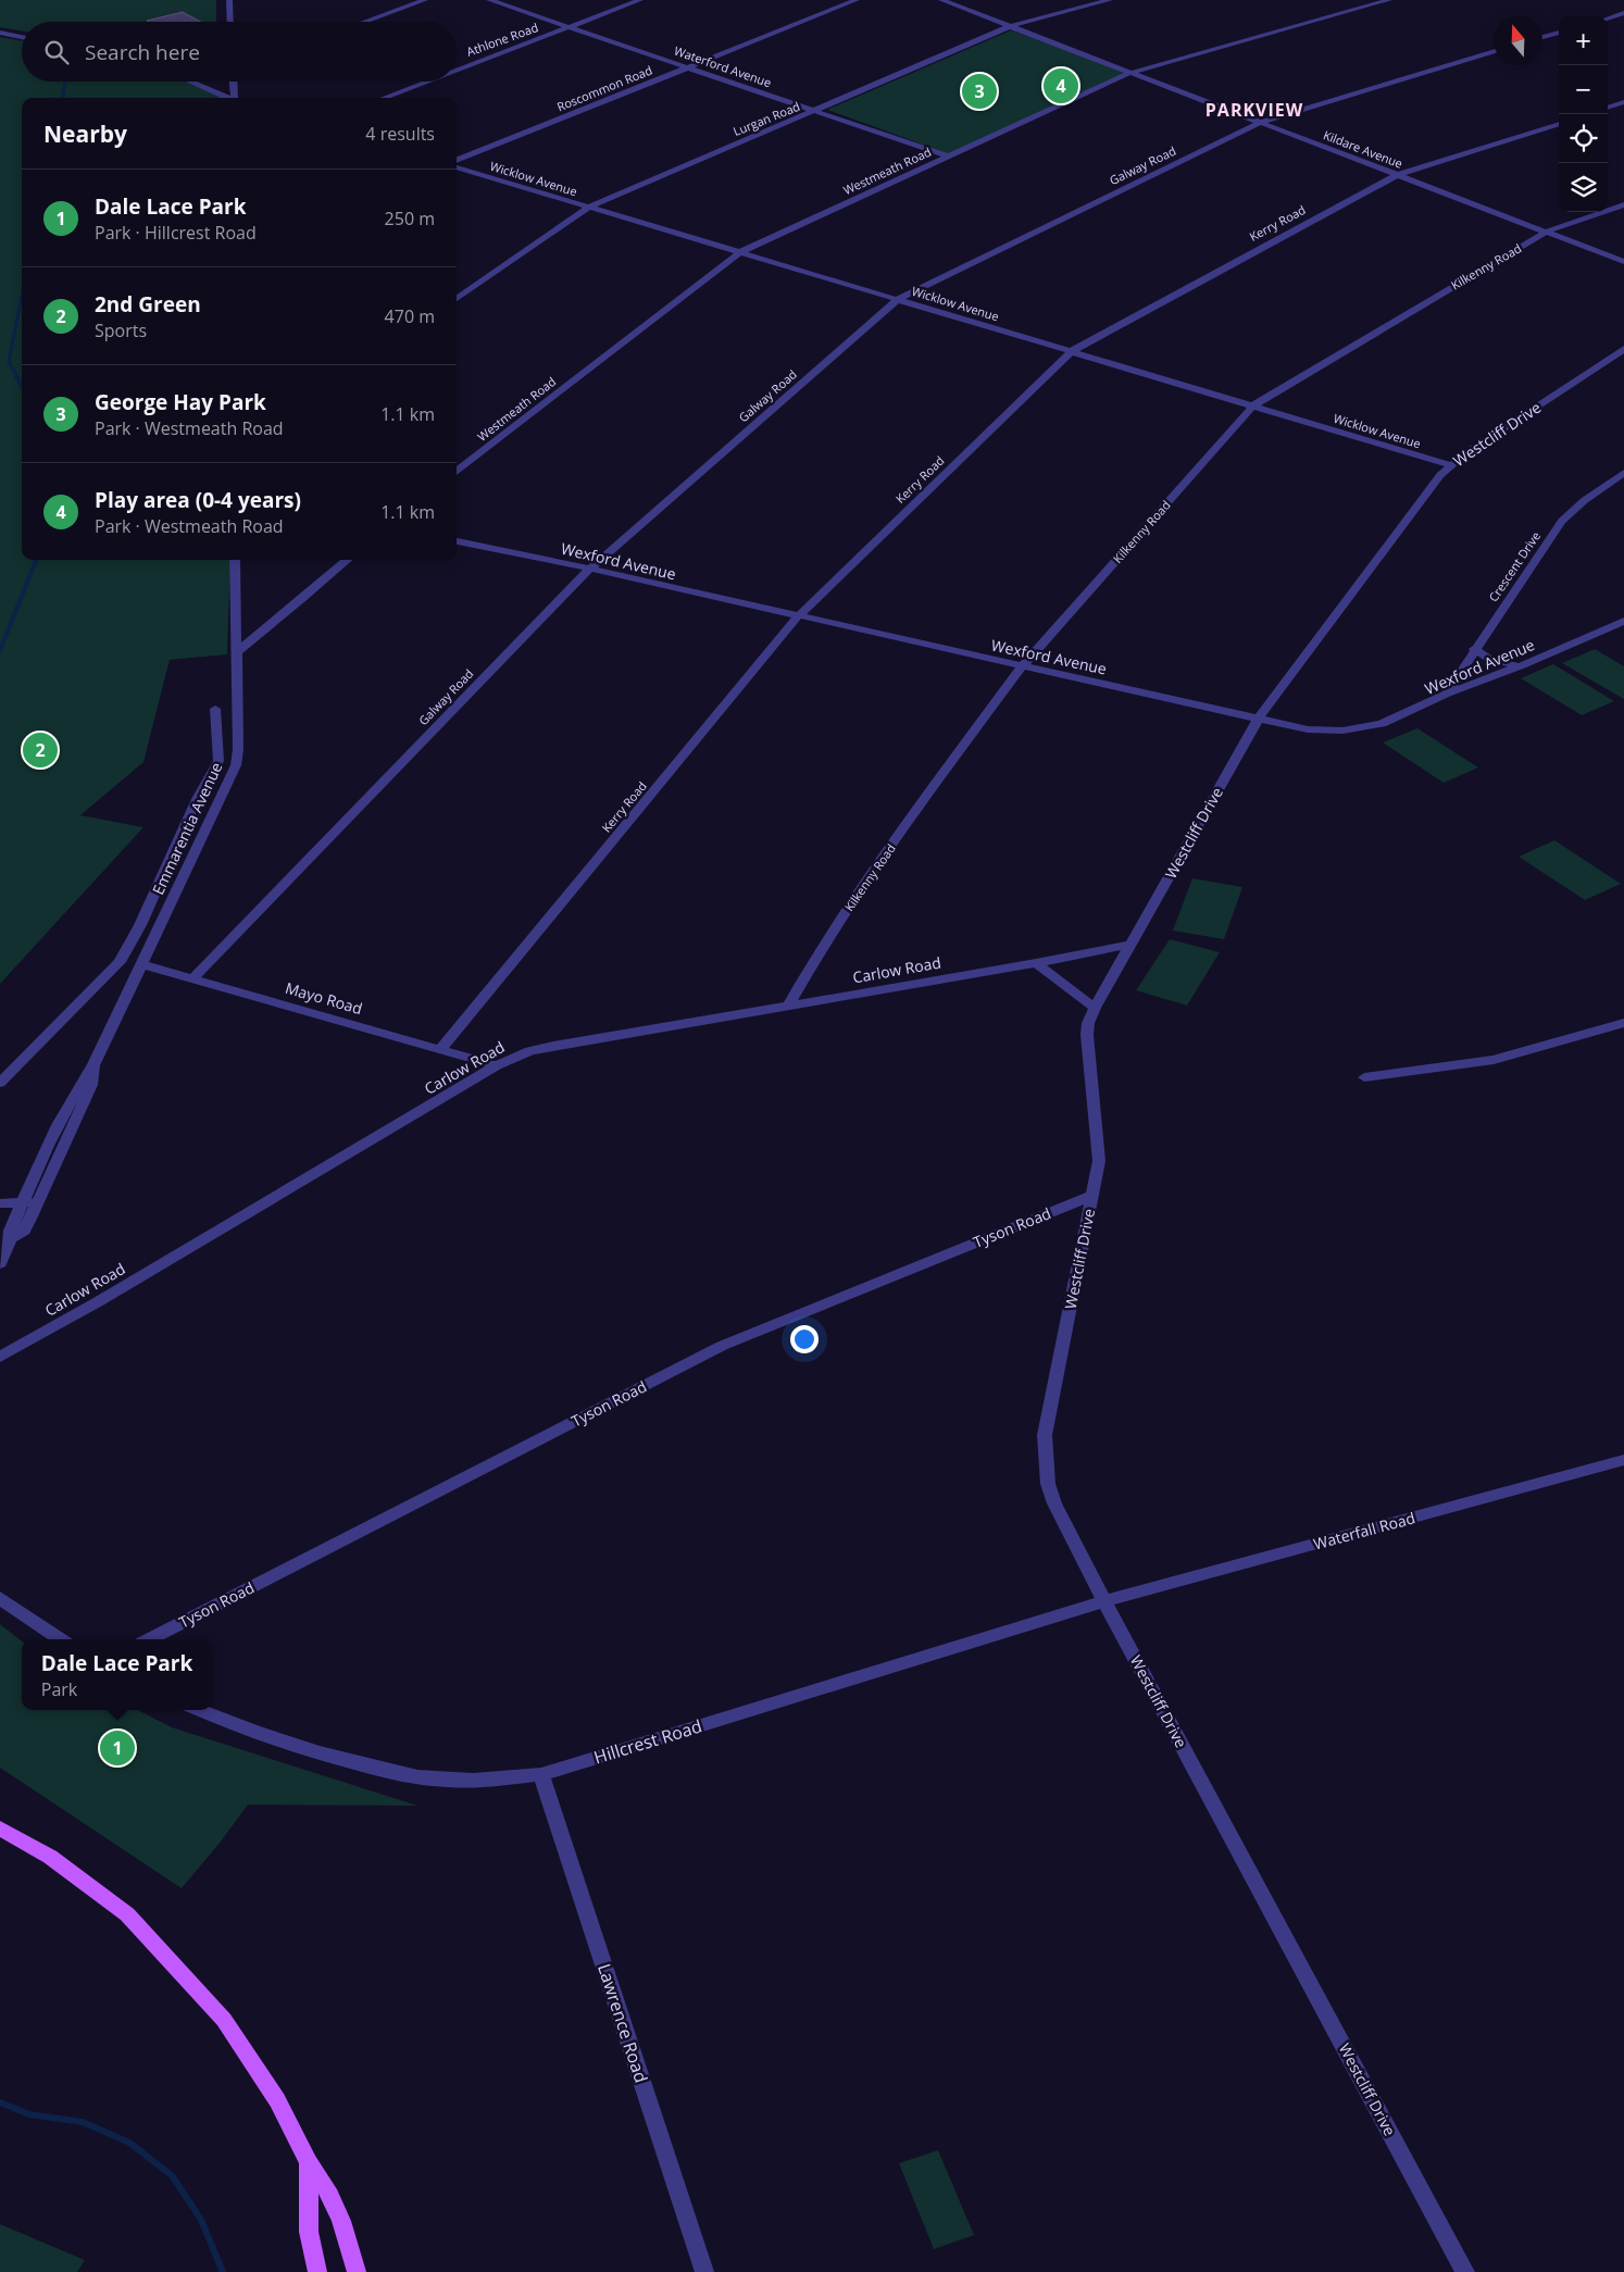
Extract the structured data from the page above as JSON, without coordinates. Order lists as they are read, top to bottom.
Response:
{
  "streets": {
    "street": [
      "Athlone Road",
      "Waterford Avenue",
      "Roscommon Road",
      "Lurgan Road",
      "Kildare Avenue",
      "Galway Road",
      "Westmeath Road",
      "Wicklow Avenue",
      "Kerry Road",
      "Kilkenny Road",
      "Westcliff Drive",
      "Wexford Avenue",
      "Crescent Drive",
      "Emmarentia Avenue",
      "Carlow Road",
      "Mayo Road",
      "Tyson Road",
      "Waterfall Road",
      "Hillcrest Road",
      "Lawrence Road"
    ]
  },
  "crossings": [
    ["Athlone Road", "Waterford Avenue"],
    ["Waterford Avenue", "Roscommon Road"],
    ["Waterford Avenue", "Lurgan Road"],
    ["Waterford Avenue", "Westmeath Road"],
    ["Lurgan Road", "Kildare Avenue"],
    ["Lurgan Road", "Wicklow Avenue"],
    ["Kildare Avenue", "Galway Road"],
    ["Kildare Avenue", "Westmeath Road"],
    ["Kildare Avenue", "Kerry Road"],
    ["Kildare Avenue", "Kilkenny Road"],
    ["Galway Road", "Wicklow Avenue"],
    ["Galway Road", "Wexford Avenue"],
    ["Galway Road", "Mayo Road"],
    ["Westmeath Road", "Wicklow Avenue"],
    ["Wicklow Avenue", "Kerry Road"],
    ["Wicklow Avenue", "Kilkenny Road"],
    ["Wicklow Avenue", "Westcliff Drive"],
    ["Kerry Road", "Wexford Avenue"],
    ["Kerry Road", "Mayo Road"],
    ["Kilkenny Road", "Wexford Avenue"],
    ["Kilkenny Road", "Carlow Road"],
    ["Westcliff Drive", "Wexford Avenue"],
    ["Westcliff Drive", "Carlow Road"],
    ["Westcliff Drive", "Tyson Road"],
    ["Westcliff Drive", "Waterfall Road"],
    ["Westcliff Drive", "Hillcrest Road"],
    ["Wexford Avenue", "Crescent Drive"],
    ["Emmarentia Avenue", "Mayo Road"],
    ["Carlow Road", "Mayo Road"],
    ["Waterfall Road", "Hillcrest Road"],
    ["Hillcrest Road", "Lawrence Road"]
  ],
  "districts": ["PARKVIEW"],
  "north": "top",
  "page": {
    "map_buttons": ["+", "−"],
    "search": "Search here",
    "pins": [
      "4",
      "3",
      "2",
      "1"
    ],
    "heading": ["Nearby", "4 results"],
    "list": [
      {
        "mark": "1",
        "name": "Dale Lace Park",
        "note": "Park · Hillcrest Road",
        "value": "250 m"
      },
      {
        "mark": "2",
        "name": "2nd Green",
        "note": "Sports",
        "value": "470 m"
      },
      {
        "mark": "3",
        "name": "George Hay Park",
        "note": "Park · Westmeath Road",
        "value": "1.1 km"
      },
      {
        "mark": "4",
        "name": "Play area (0-4 years)",
        "note": "Park · Westmeath Road",
        "value": "1.1 km"
      }
    ],
    "popup": ["Dale Lace Park", "Park"]
  }
}
